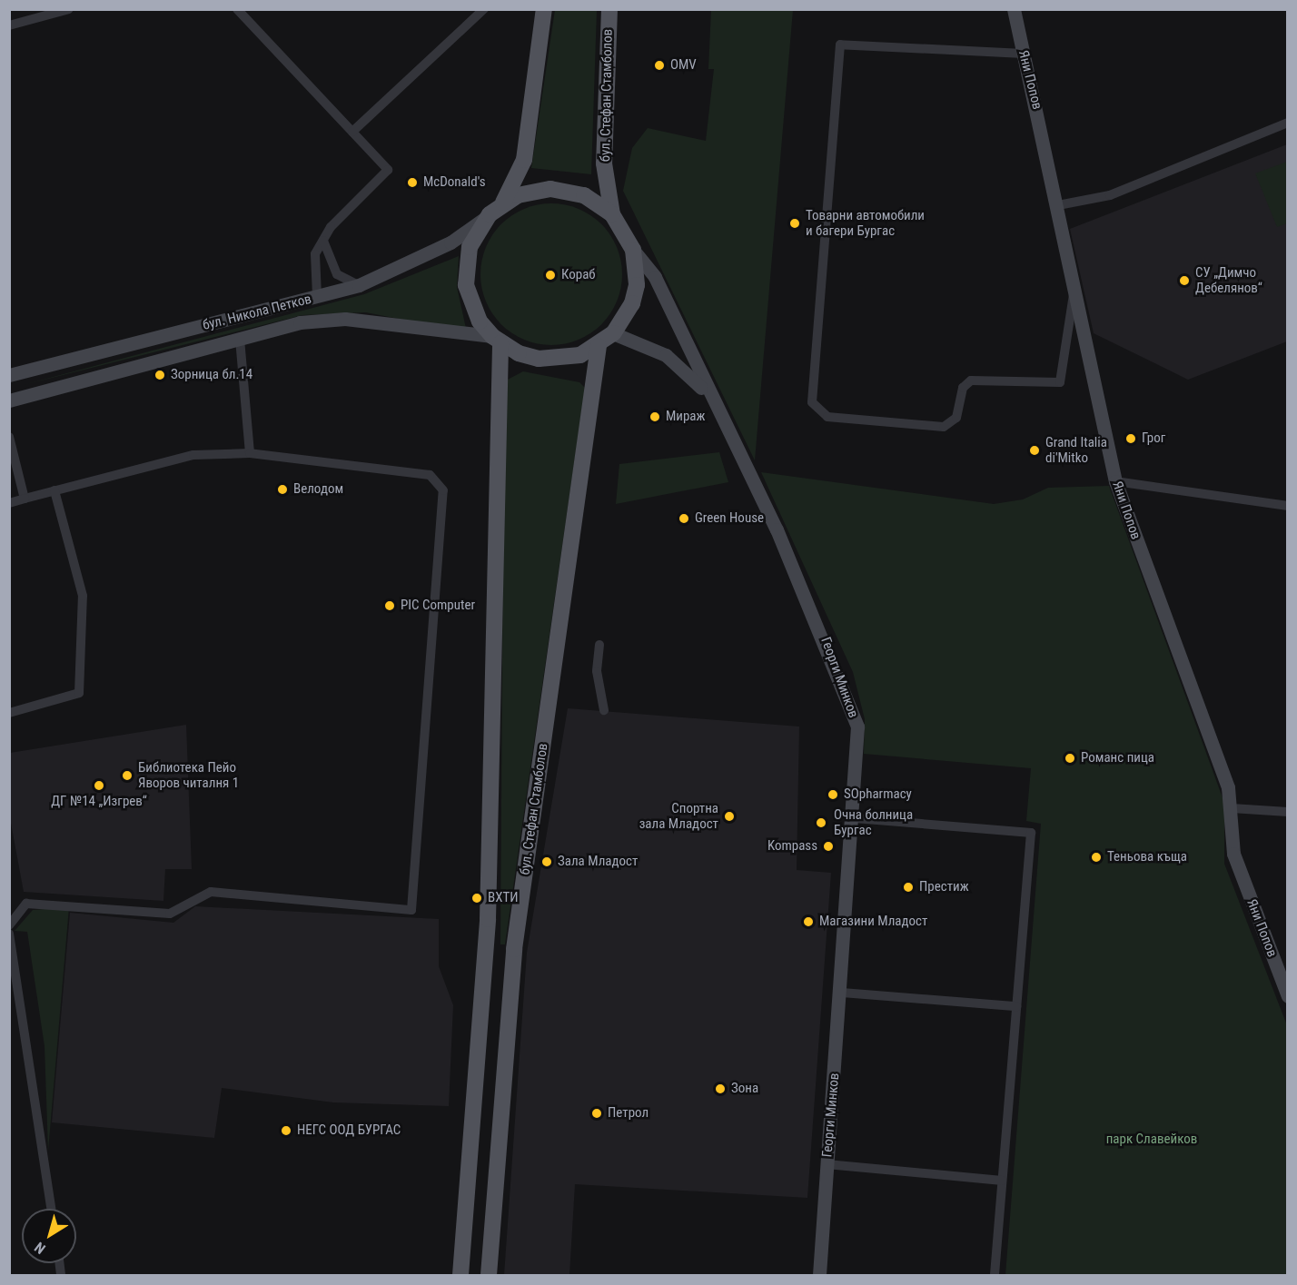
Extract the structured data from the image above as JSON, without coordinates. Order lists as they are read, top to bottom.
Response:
{
  "streets": {
    "main road": ["бул. Стефан Стамболов"],
    "street": ["Яни Попов", "бул. Никола Петков", "Георги Минков"]
  },
  "crossings": [
    ["бул. Стефан Стамболов", "бул. Никола Петков"],
    ["бул. Стефан Стамболов", "Георги Минков"],
    ["бул. Никола Петков", "Георги Минков"]
  ],
  "parks": ["парк Славейков"],
  "places": [
    "OMV",
    "McDonald's",
    "Товарни автомобили и багери Бургас",
    "Кораб",
    "СУ „Димчо Дебелянов“",
    "Зорница бл.14",
    "Мираж",
    "Грог",
    "Grand Italia di'Mitko",
    "Велодом",
    "Green House",
    "PIC Computer",
    "Романс пица",
    "Библиотека Пейо Яворов читалня 1",
    "ДГ №14 „Изгрев“",
    "SOpharmacy",
    "Спортна зала Младост",
    "Oчна болница Бургас",
    "Kompass",
    "Теньова къща",
    "Зала Младост",
    "Престиж",
    "ВХТИ",
    "Магазини Mладост",
    "Зона",
    "Петрол",
    "НЕГС ООД БУРГАС"
  ],
  "north": "bottom left"
}
